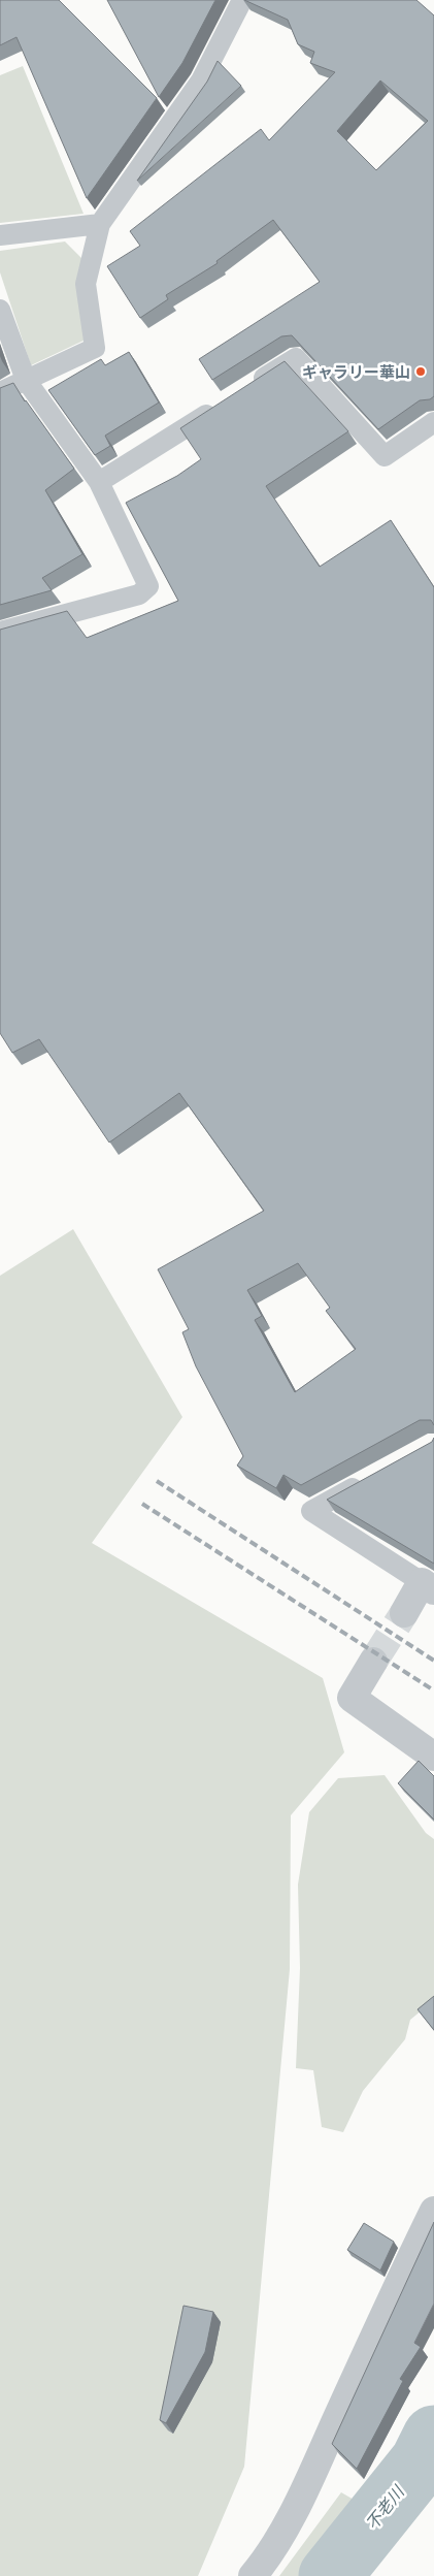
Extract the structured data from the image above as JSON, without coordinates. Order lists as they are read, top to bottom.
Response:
{
  "water": ["不老川"],
  "places": ["ギャラリー華山"]
}
